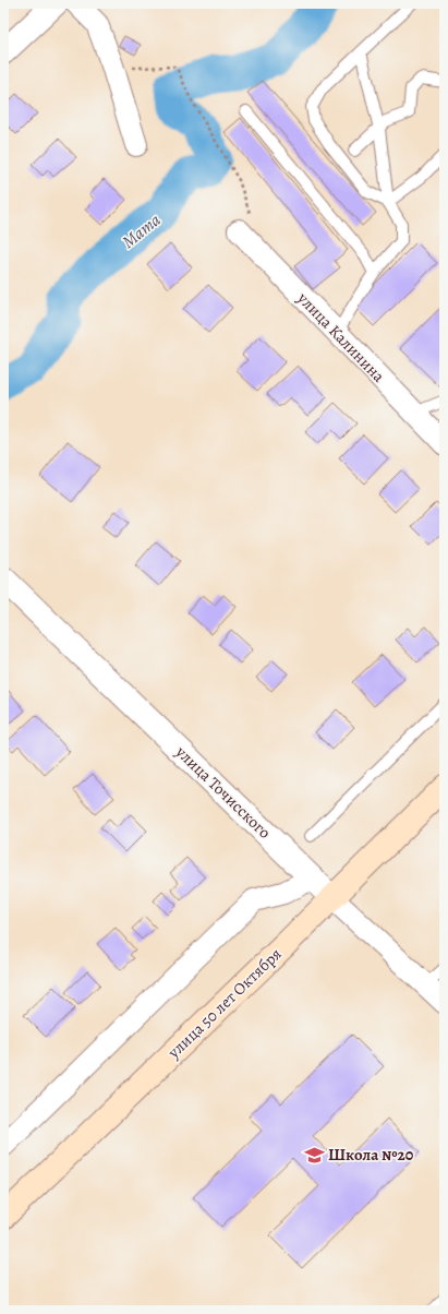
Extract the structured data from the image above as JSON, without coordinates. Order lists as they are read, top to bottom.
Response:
{
  "streets": {
    "main road": ["улица 50 лет Октября"],
    "street": ["улица Калинина", "улица Точисского"]
  },
  "crossings": [
    ["улица Точисского", "улица 50 лет Октября"]
  ],
  "water": ["Мата"],
  "places": {
    "school or university": ["Школа №20"]
  }
}
